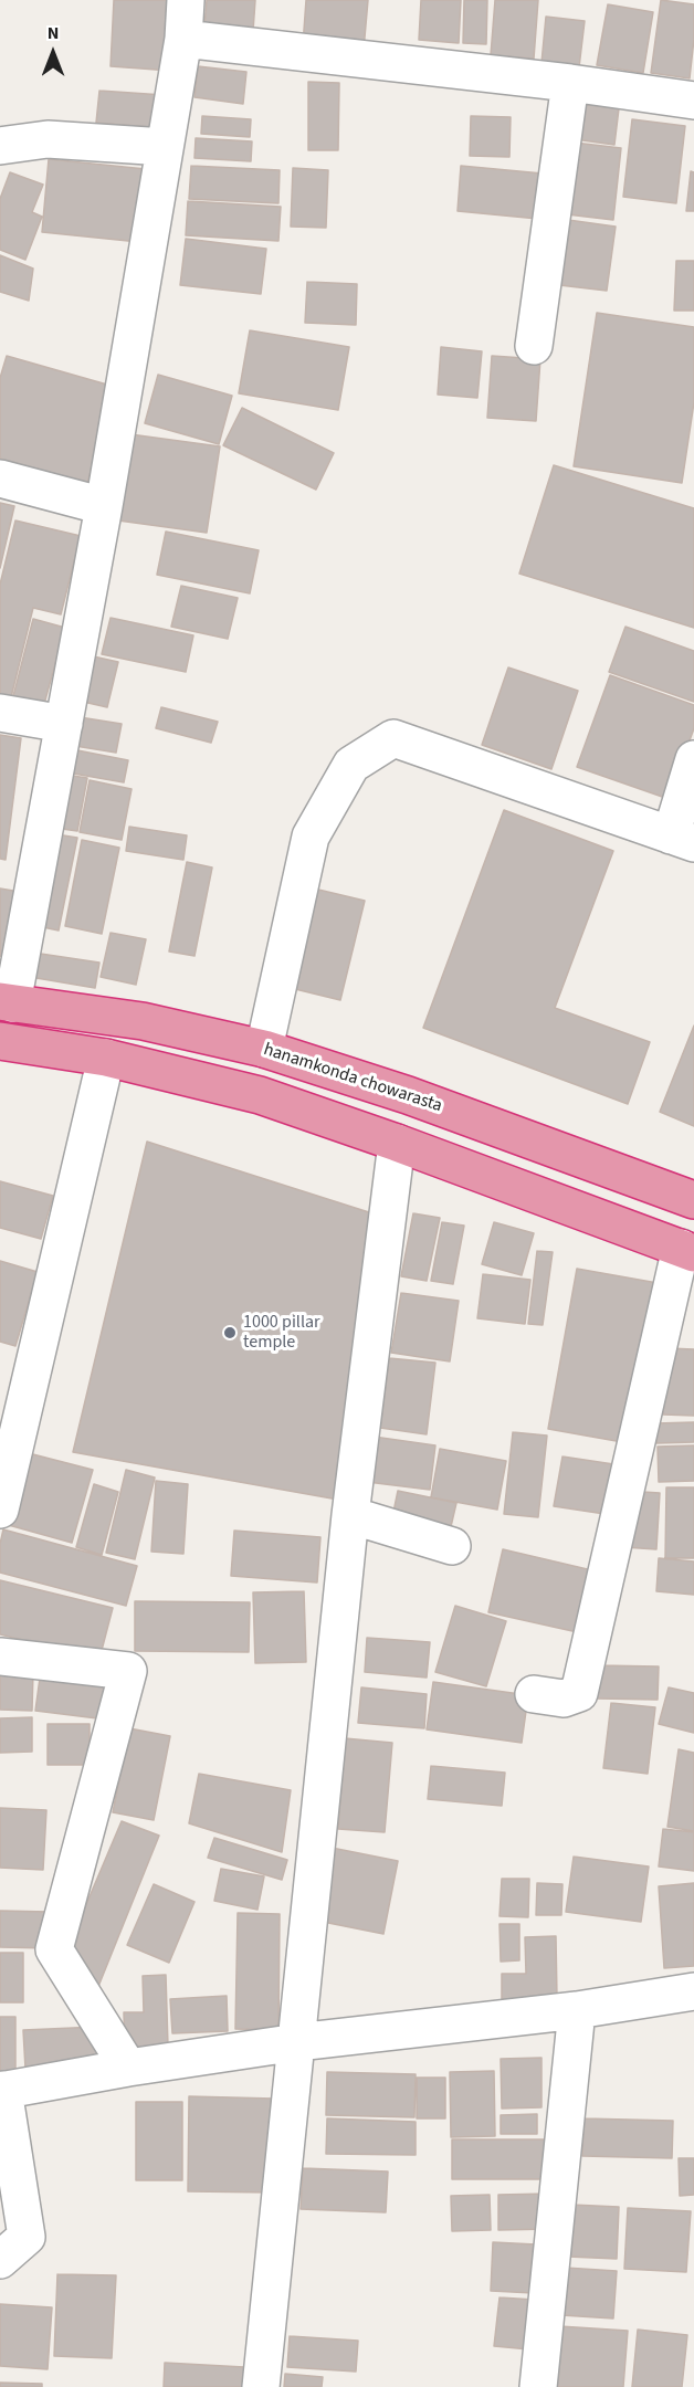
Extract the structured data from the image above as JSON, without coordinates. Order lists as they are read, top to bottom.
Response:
{
  "streets": {
    "highway": ["hanamkonda chowarasta"]
  },
  "places": ["1000 pillar temple"],
  "north": "top"
}
